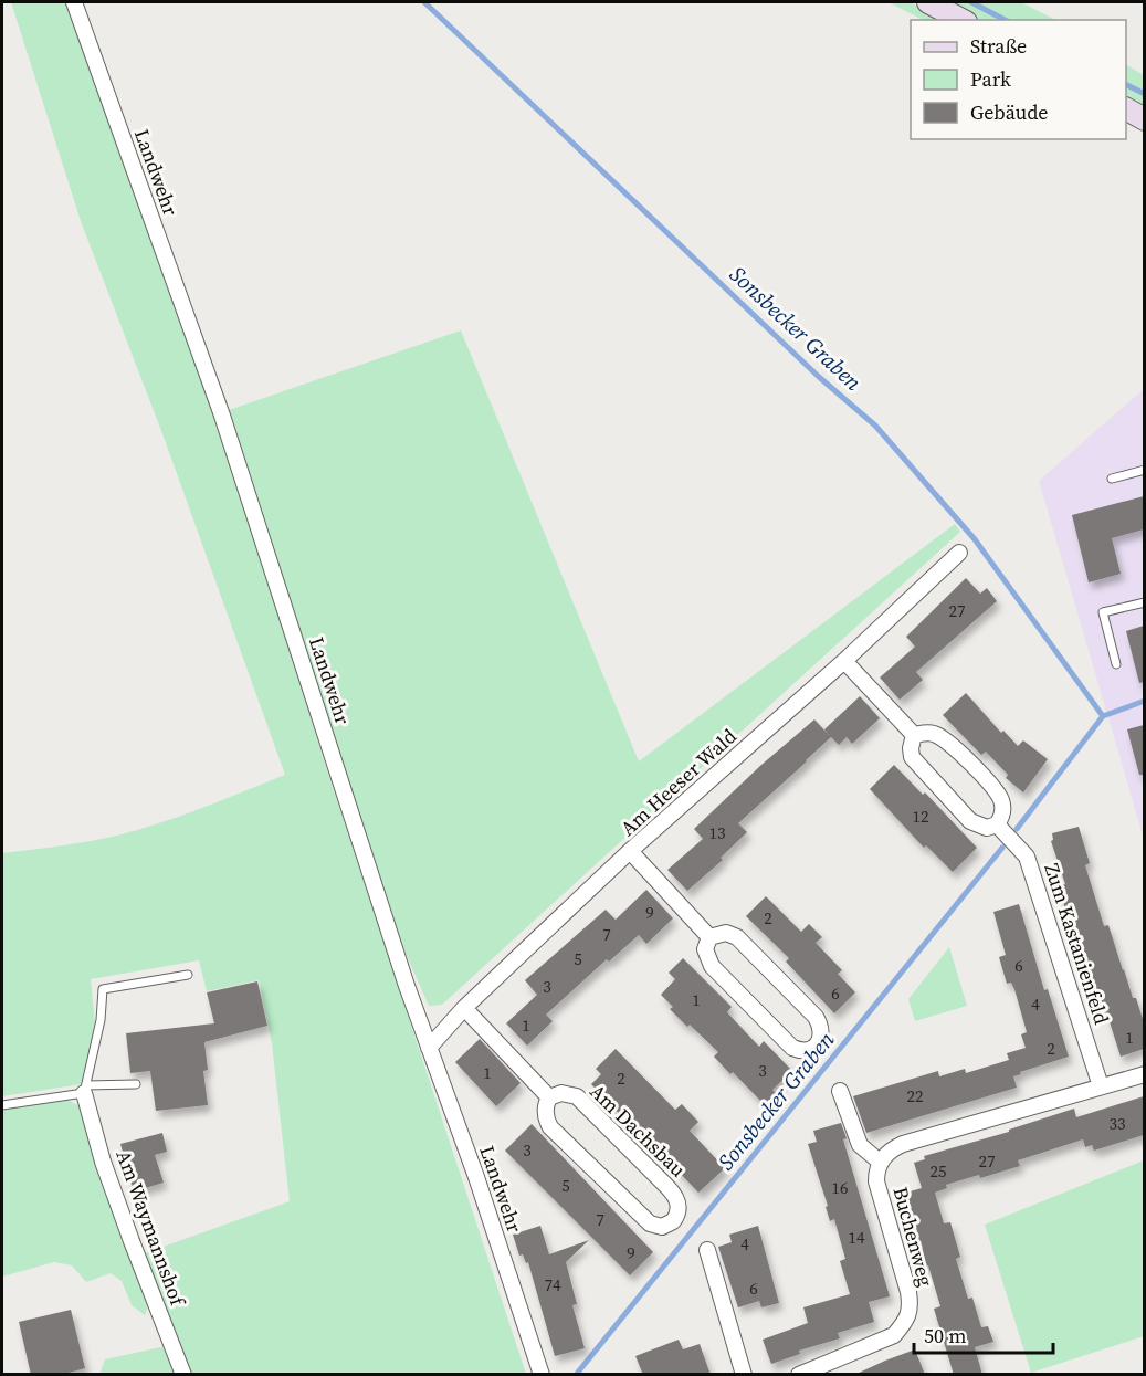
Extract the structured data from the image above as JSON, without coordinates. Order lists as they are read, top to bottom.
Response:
{
  "streets": {
    "street": [
      "Landwehr",
      "Am Heeser Wald",
      "Zum Kastanienfeld",
      "Am Dachsbau",
      "Am Waymannshof",
      "Buchenweg"
    ]
  },
  "crossings": [
    ["Landwehr", "Am Heeser Wald"],
    ["Zum Kastanienfeld", "Buchenweg"]
  ],
  "water": ["Sonsbecker Graben"],
  "house_numbers": [
    "27",
    "12",
    "13",
    "9",
    "2",
    "7",
    "5",
    "6",
    "3",
    "6",
    "1",
    "4",
    "1",
    "1",
    "2",
    "3",
    "1",
    "2",
    "22",
    "33",
    "3",
    "27",
    "25",
    "5",
    "16",
    "7",
    "14",
    "4",
    "9",
    "74",
    "6"
  ],
  "legend": ["Straße", "Park", "Gebäude"],
  "scale_bar": "50 m"
}
